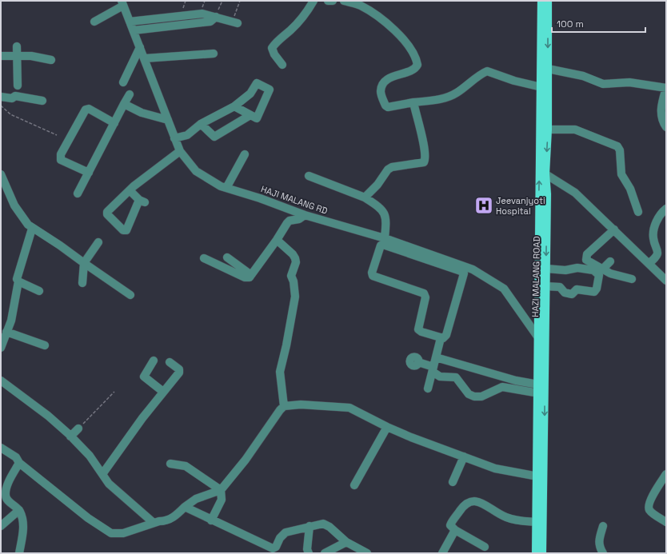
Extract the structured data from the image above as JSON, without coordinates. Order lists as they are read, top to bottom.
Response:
{
  "streets": {
    "main road": ["HAZI MALANG ROAD"],
    "street": ["HAJI MALANG RD"]
  },
  "crossings": [
    ["HAJI MALANG RD", "HAZI MALANG ROAD"]
  ],
  "places": {
    "hospital": ["Jeevanjyoti Hospital"]
  },
  "scale_bar": "100 m"
}
